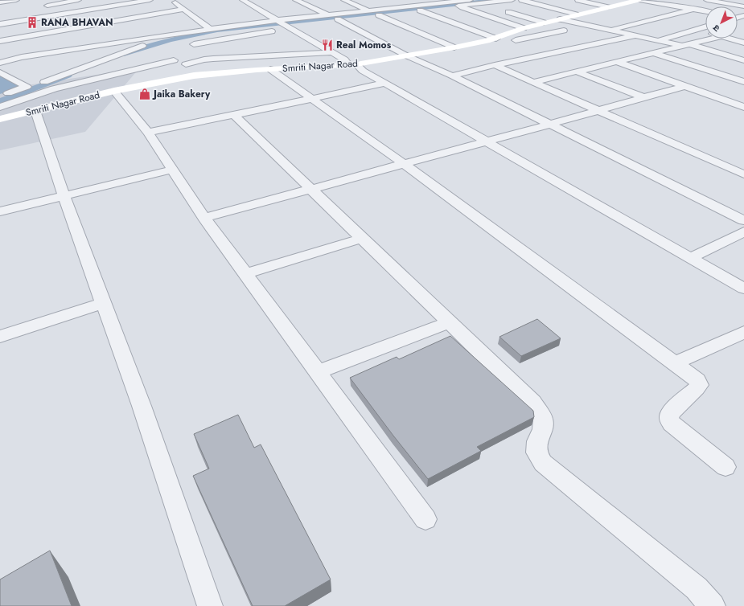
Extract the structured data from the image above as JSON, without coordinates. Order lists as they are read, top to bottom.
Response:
{
  "streets": {
    "main road": ["Smriti Nagar Road"]
  },
  "places": {
    "building": ["RANA BHAVAN"],
    "restaurant": ["Real Momos"],
    "shop": ["Jaika Bakery"]
  },
  "north": "bottom left"
}
